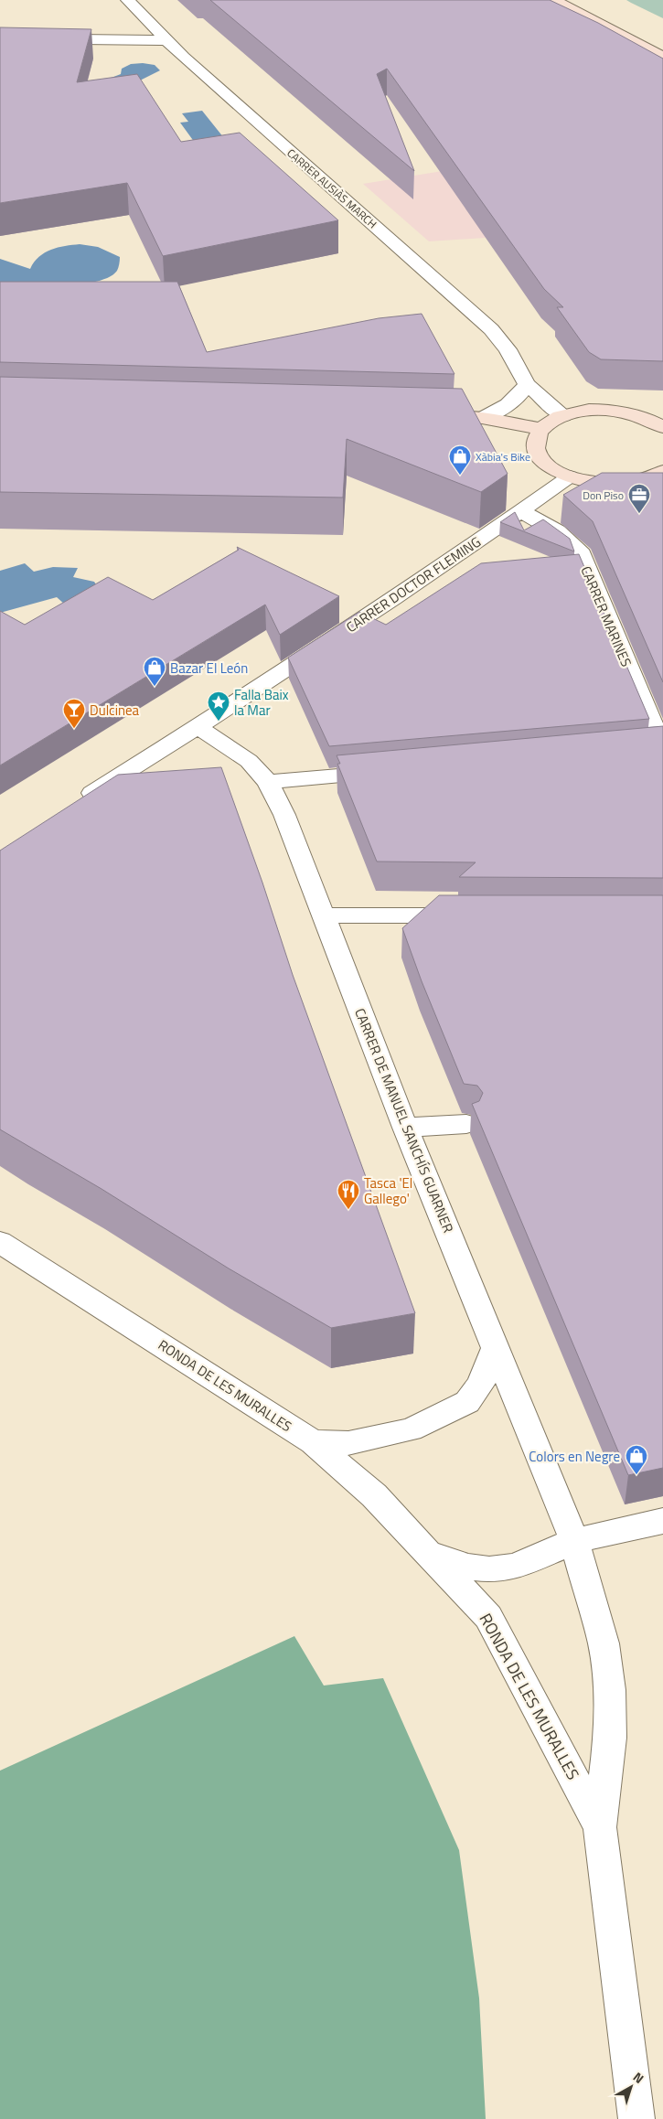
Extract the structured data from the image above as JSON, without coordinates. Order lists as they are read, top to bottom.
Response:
{
  "streets": {
    "street": [
      "CARRER AUSIÀS MARCH",
      "CARRER DOCTOR FLEMING",
      "CARRER MARINES",
      "CARRER DE MANUEL SANCHÍS GUARNER",
      "RONDA DE LES MURALLES"
    ]
  },
  "crossings": [
    ["CARRER DOCTOR FLEMING", "CARRER MARINES"],
    ["CARRER DOCTOR FLEMING", "CARRER DE MANUEL SANCHÍS GUARNER"],
    ["CARRER DE MANUEL SANCHÍS GUARNER", "RONDA DE LES MURALLES"]
  ],
  "places": {
    "shop": ["Xàbia's Bike", "Bazar El León", "Colors en Negre"],
    "office": ["Don Piso"],
    "place": ["Falla Baix la Mar"],
    "bar": ["Dulcinea"],
    "restaurant": ["Tasca 'El Gallego'"]
  },
  "north": "top right"
}
